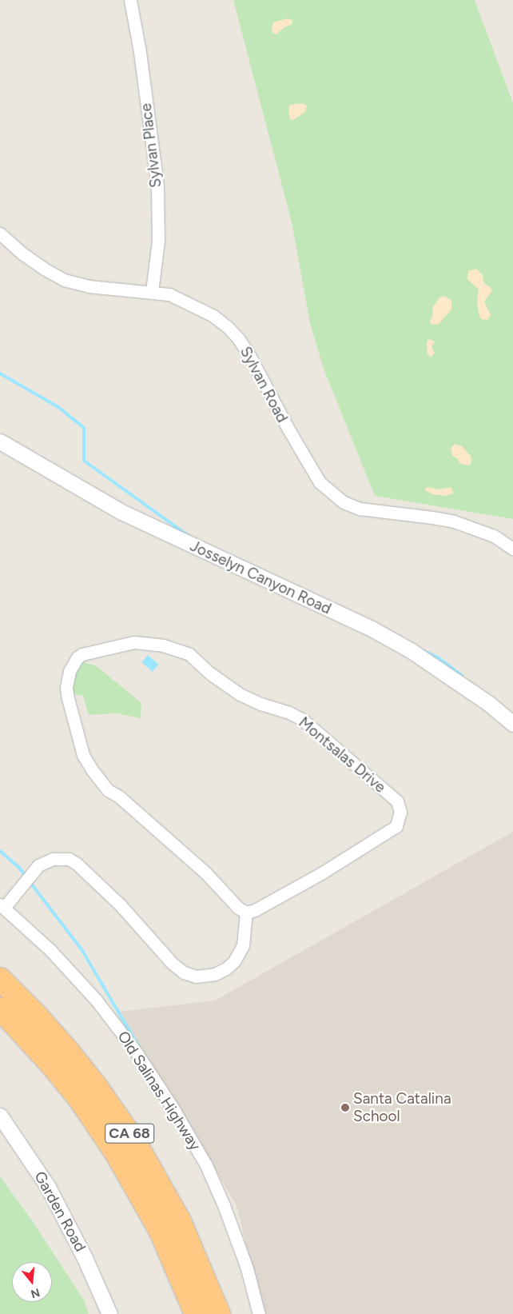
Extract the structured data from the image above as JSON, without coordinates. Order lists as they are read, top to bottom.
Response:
{
  "streets": {
    "highway": ["CA 68"],
    "street": [
      "Sylvan Place",
      "Sylvan Road",
      "Josselyn Canyon Road",
      "Montsalas Drive",
      "Old Salinas Highway",
      "Garden Road"
    ]
  },
  "crossings": [
    ["Sylvan Place", "Sylvan Road"]
  ],
  "places": ["Santa Catalina School"],
  "north": "bottom"
}
